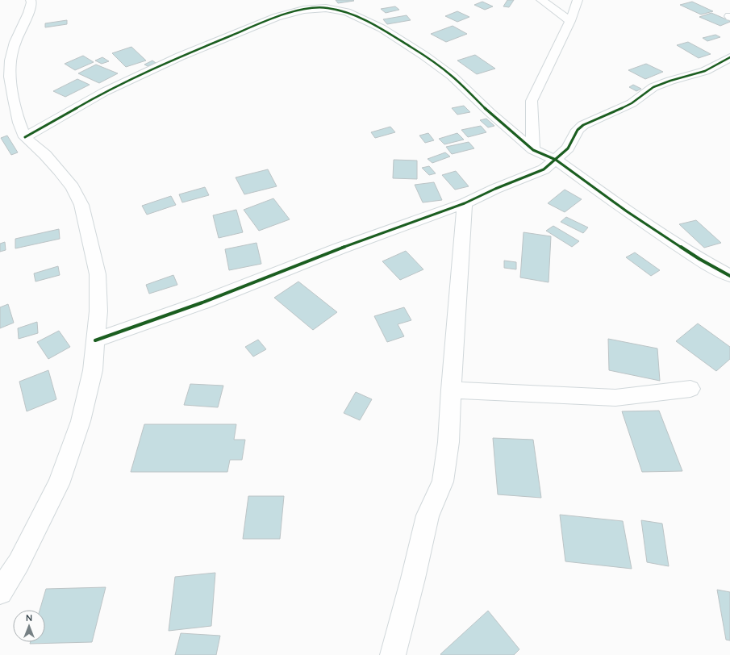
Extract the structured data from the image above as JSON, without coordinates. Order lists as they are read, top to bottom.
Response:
{
  "north": "top"
}
